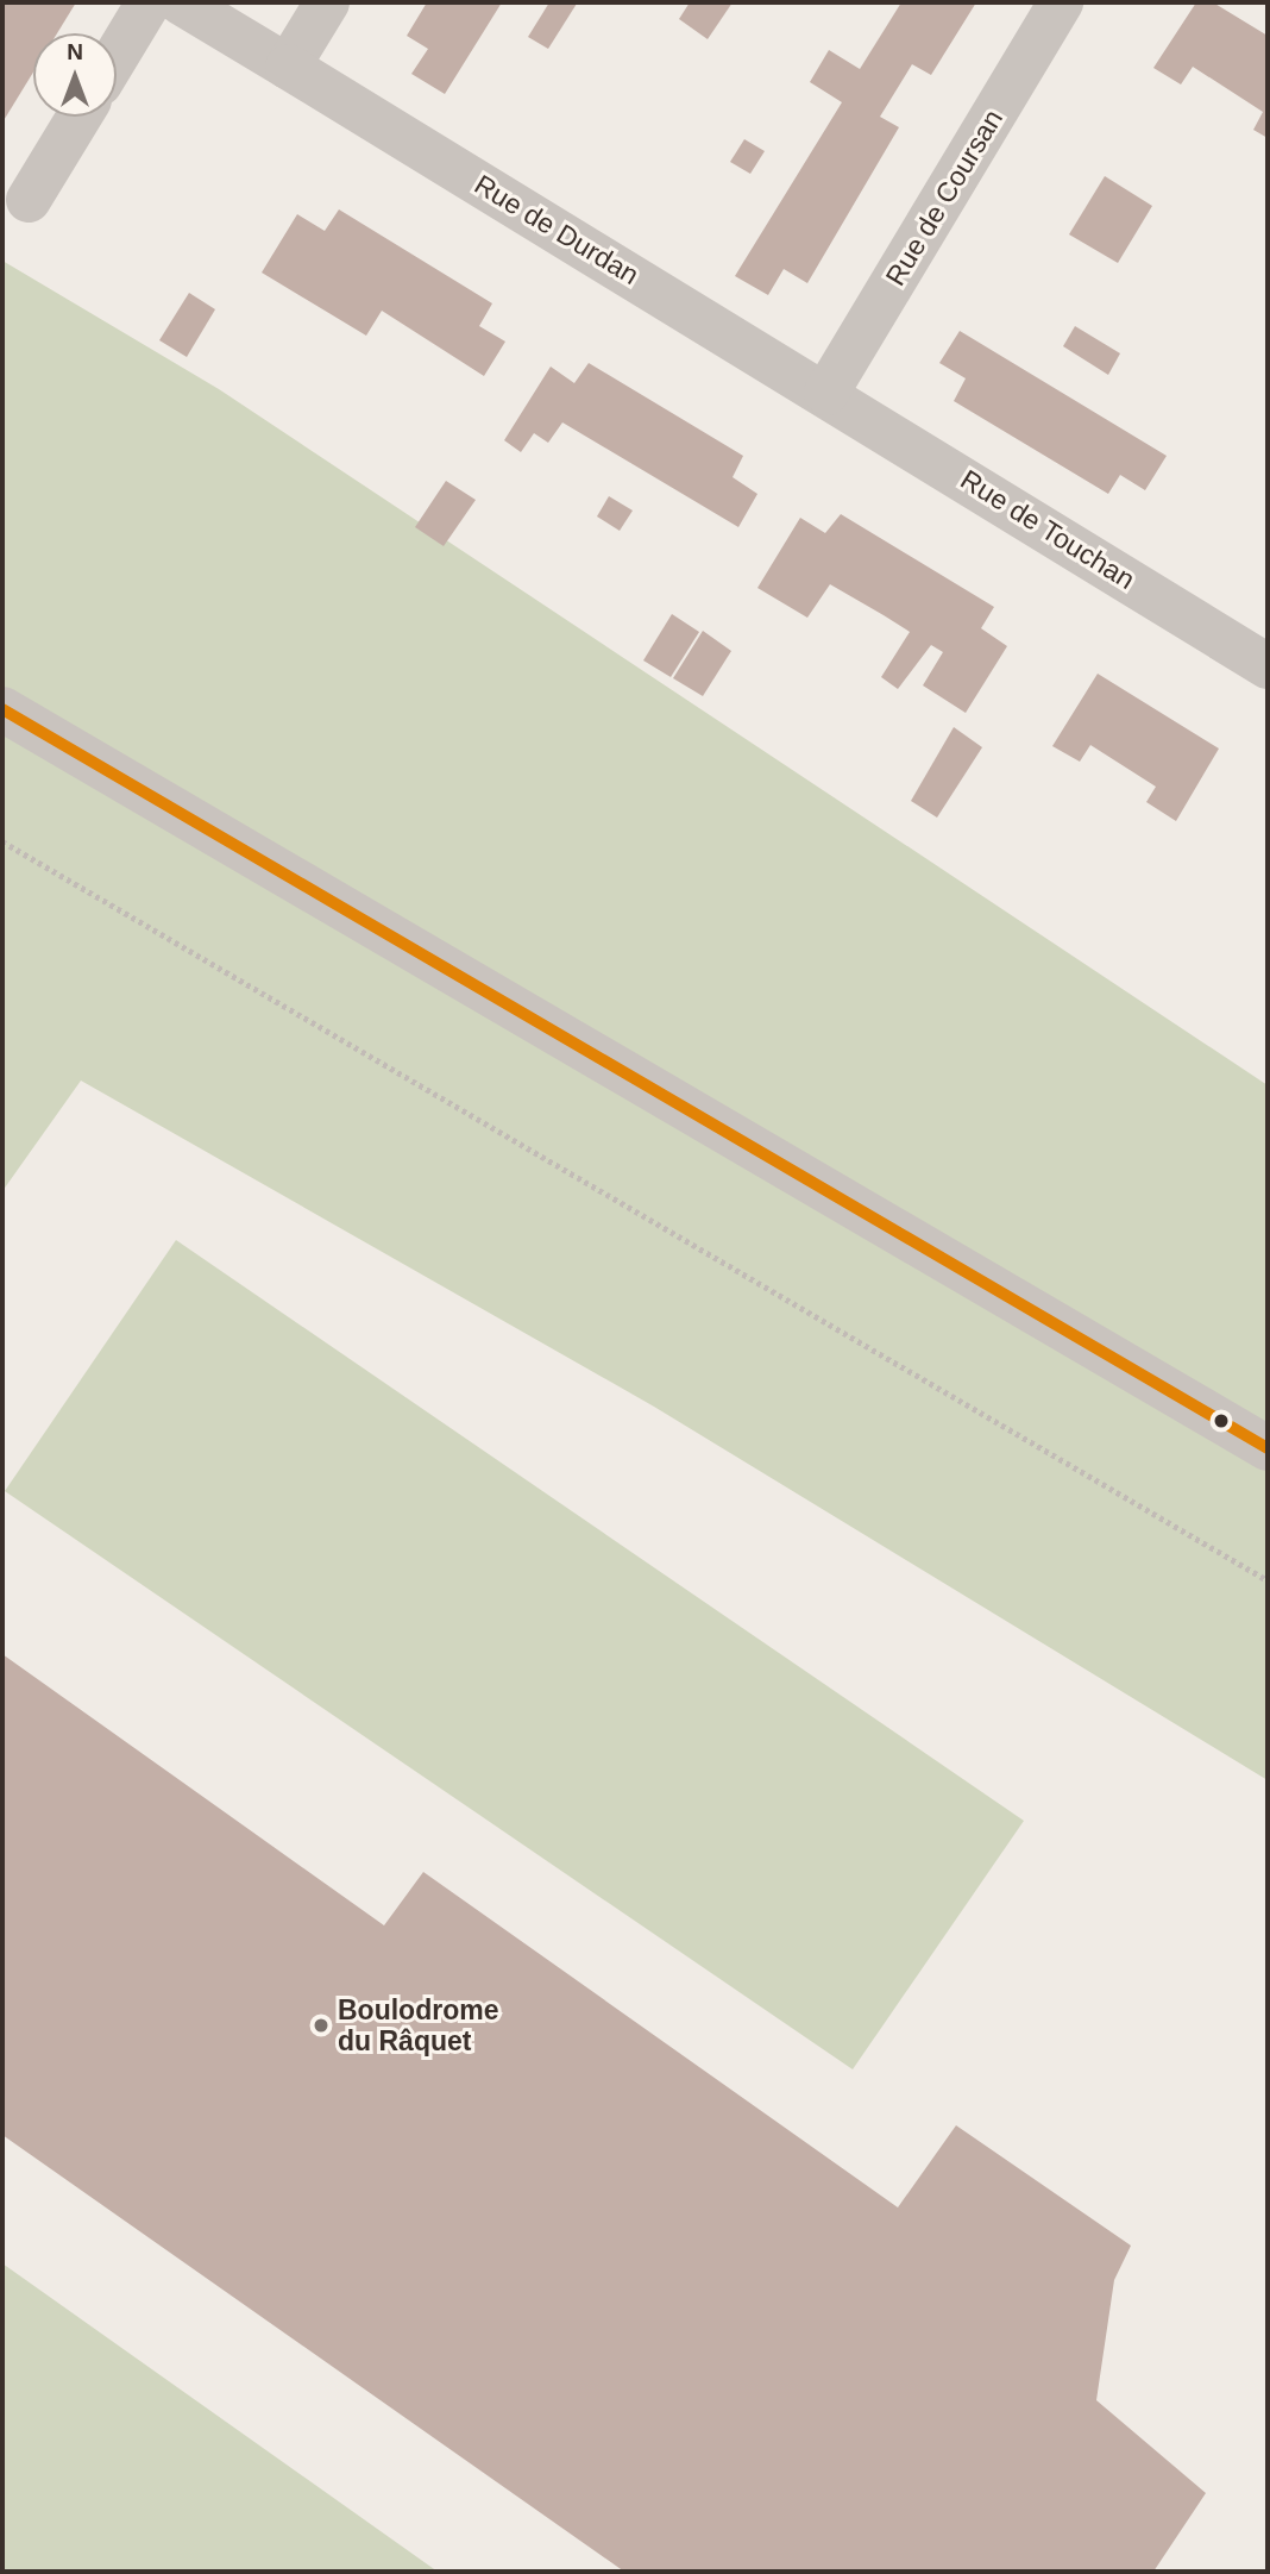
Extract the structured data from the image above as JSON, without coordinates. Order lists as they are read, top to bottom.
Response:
{
  "streets": {
    "street": ["Rue de Coursan", "Rue de Durdan", "Rue de Touchan"]
  },
  "crossings": [
    ["Rue de Coursan", "Rue de Durdan"],
    ["Rue de Coursan", "Rue de Touchan"],
    ["Rue de Durdan", "Rue de Touchan"]
  ],
  "places": ["Boulodrome du Râquet"],
  "north": "top"
}
